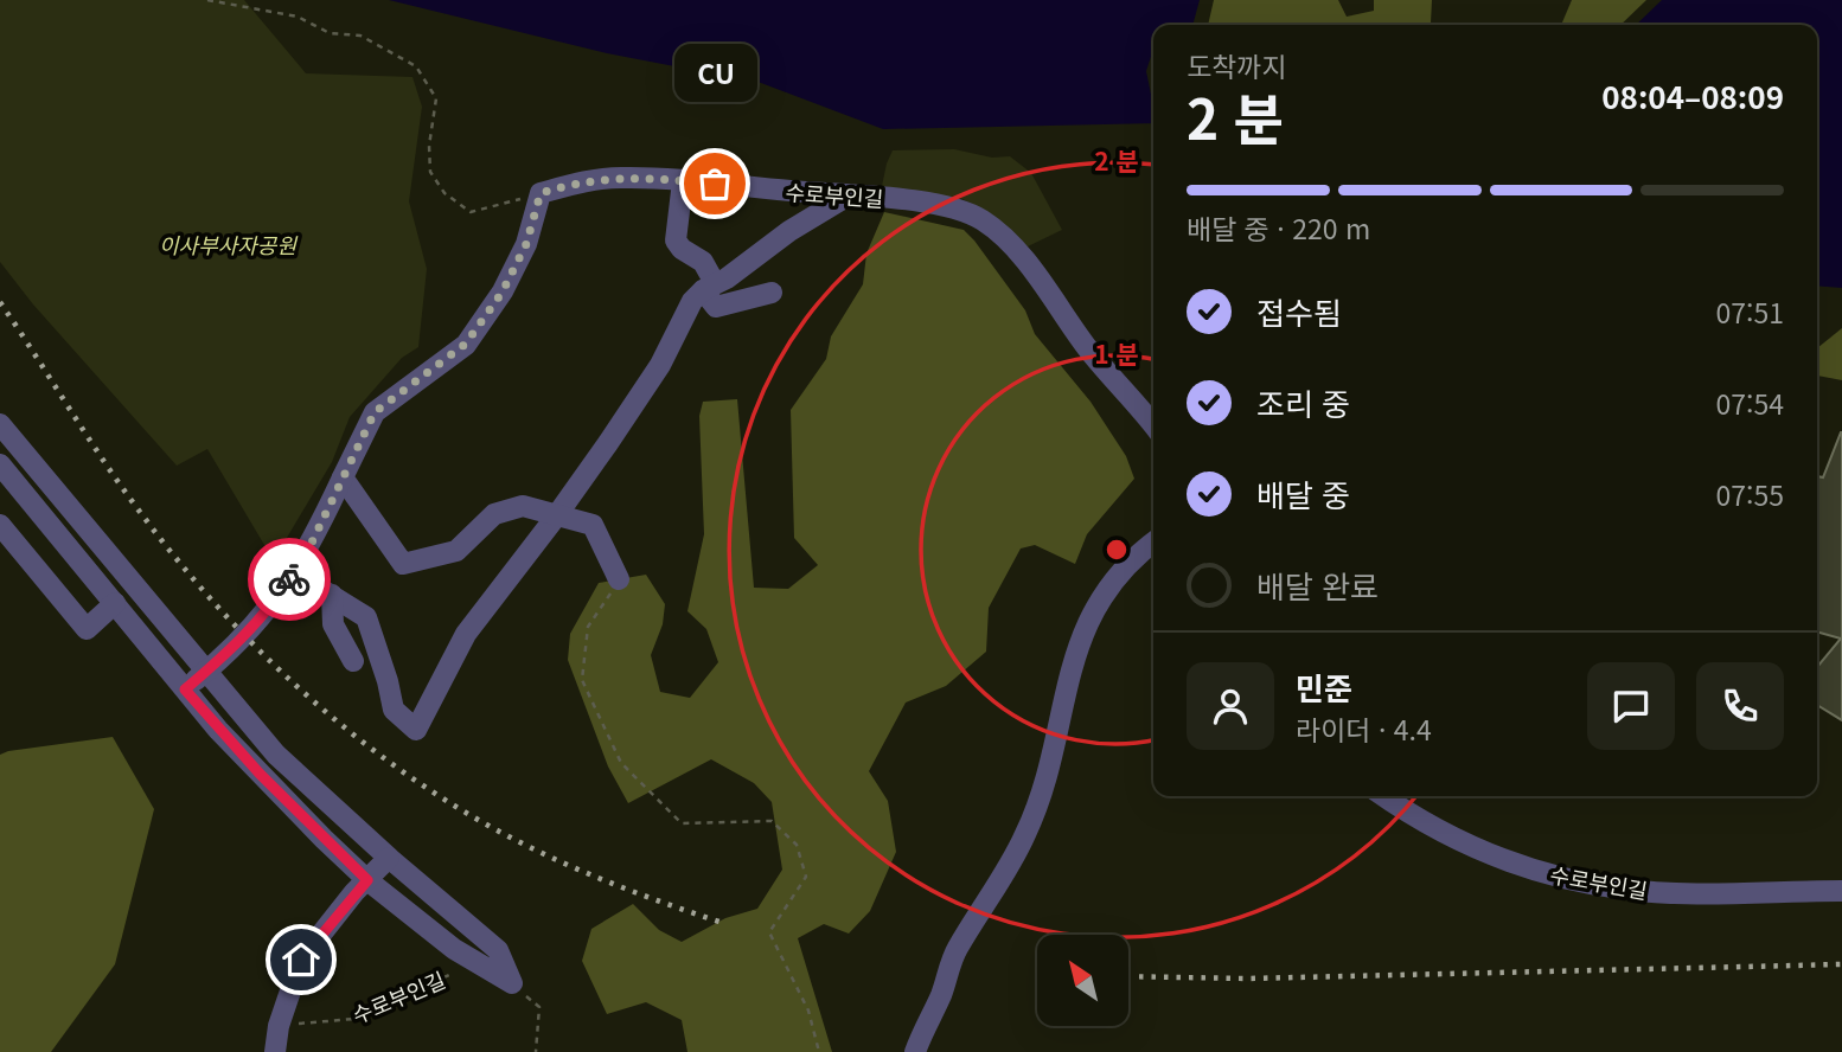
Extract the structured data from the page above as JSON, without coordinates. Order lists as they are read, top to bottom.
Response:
{
  "streets": {
    "street": ["수로부인길"]
  },
  "parks": ["이사부사자공원"],
  "places": ["CU"],
  "north": "top left",
  "page": {
    "heading": ["2 분", "도착까지", "08:04–08:09"],
    "panel": ["민준", "라이더 · 4.4"],
    "bubble": "CU",
    "bar": "배달 중 · 220 m",
    "list": [
      ["접수됨", "07:51"],
      ["조리 중", "07:54"],
      ["배달 중", "07:55"],
      "배달 완료"
    ]
  },
  "rings": ["2 분", "1 분"]
}
